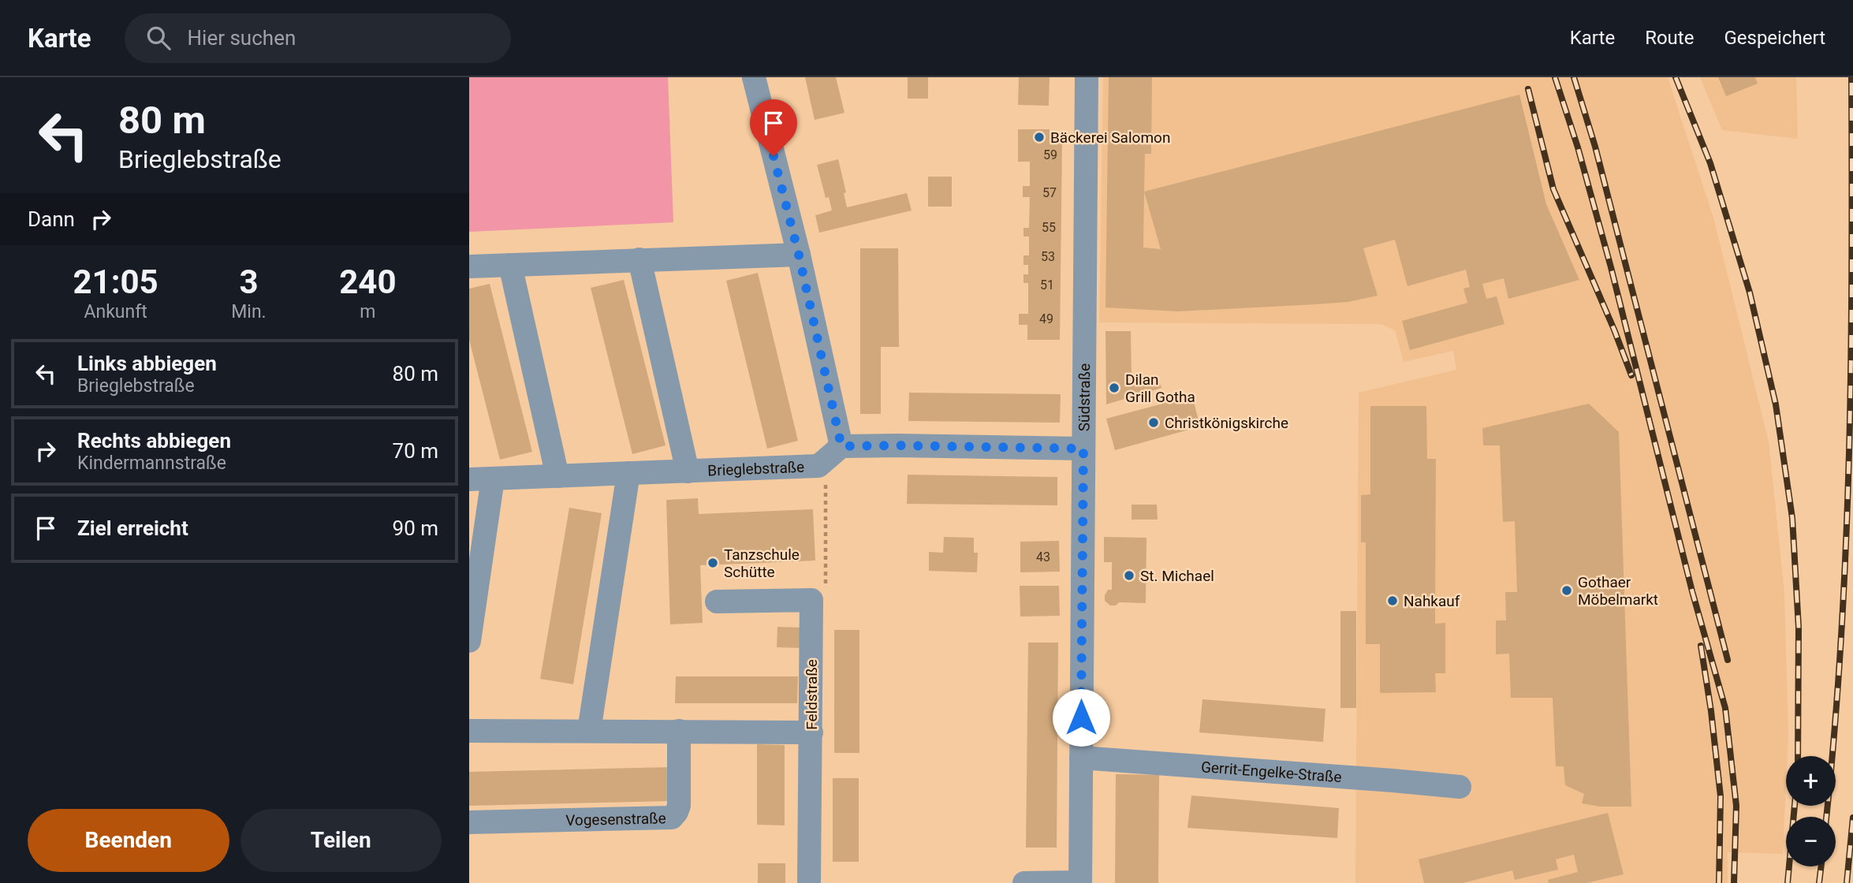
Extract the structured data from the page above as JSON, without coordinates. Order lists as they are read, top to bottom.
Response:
{
  "streets": {
    "street": [
      "Südstraße",
      "Brieglebstraße",
      "Feldstraße",
      "Gerrit-Engelke-Straße",
      "Vogesenstraße"
    ]
  },
  "crossings": [
    ["Südstraße", "Brieglebstraße"],
    ["Südstraße", "Gerrit-Engelke-Straße"]
  ],
  "places": [
    "Bäckerei Salomon",
    "Dilan Grill Gotha",
    "Christkönigskirche",
    "Tanzschule Schütte",
    "St. Michael",
    "Gothaer Möbelmarkt",
    "Nahkauf"
  ],
  "house_numbers": [
    "59",
    "57",
    "55",
    "53",
    "51",
    "49",
    "43"
  ],
  "page": {
    "header": "Karte",
    "search": "Hier suchen",
    "nav": ["Karte", "Route", "Gespeichert"],
    "turn": ["80 m", "Brieglebstraße"],
    "then": "Dann",
    "eta": [
      "21:05",
      "Ankunft",
      "3",
      "Min.",
      "240",
      "m"
    ],
    "list": [
      {
        "name": "Links abbiegen",
        "note": "Brieglebstraße",
        "value": "80 m"
      },
      {
        "name": "Rechts abbiegen",
        "note": "Kindermannstraße",
        "value": "70 m"
      },
      {
        "name": "Ziel erreicht",
        "value": "90 m"
      }
    ],
    "map_buttons": ["+", "−"],
    "buttons": ["Beenden", "Teilen"]
  }
}
